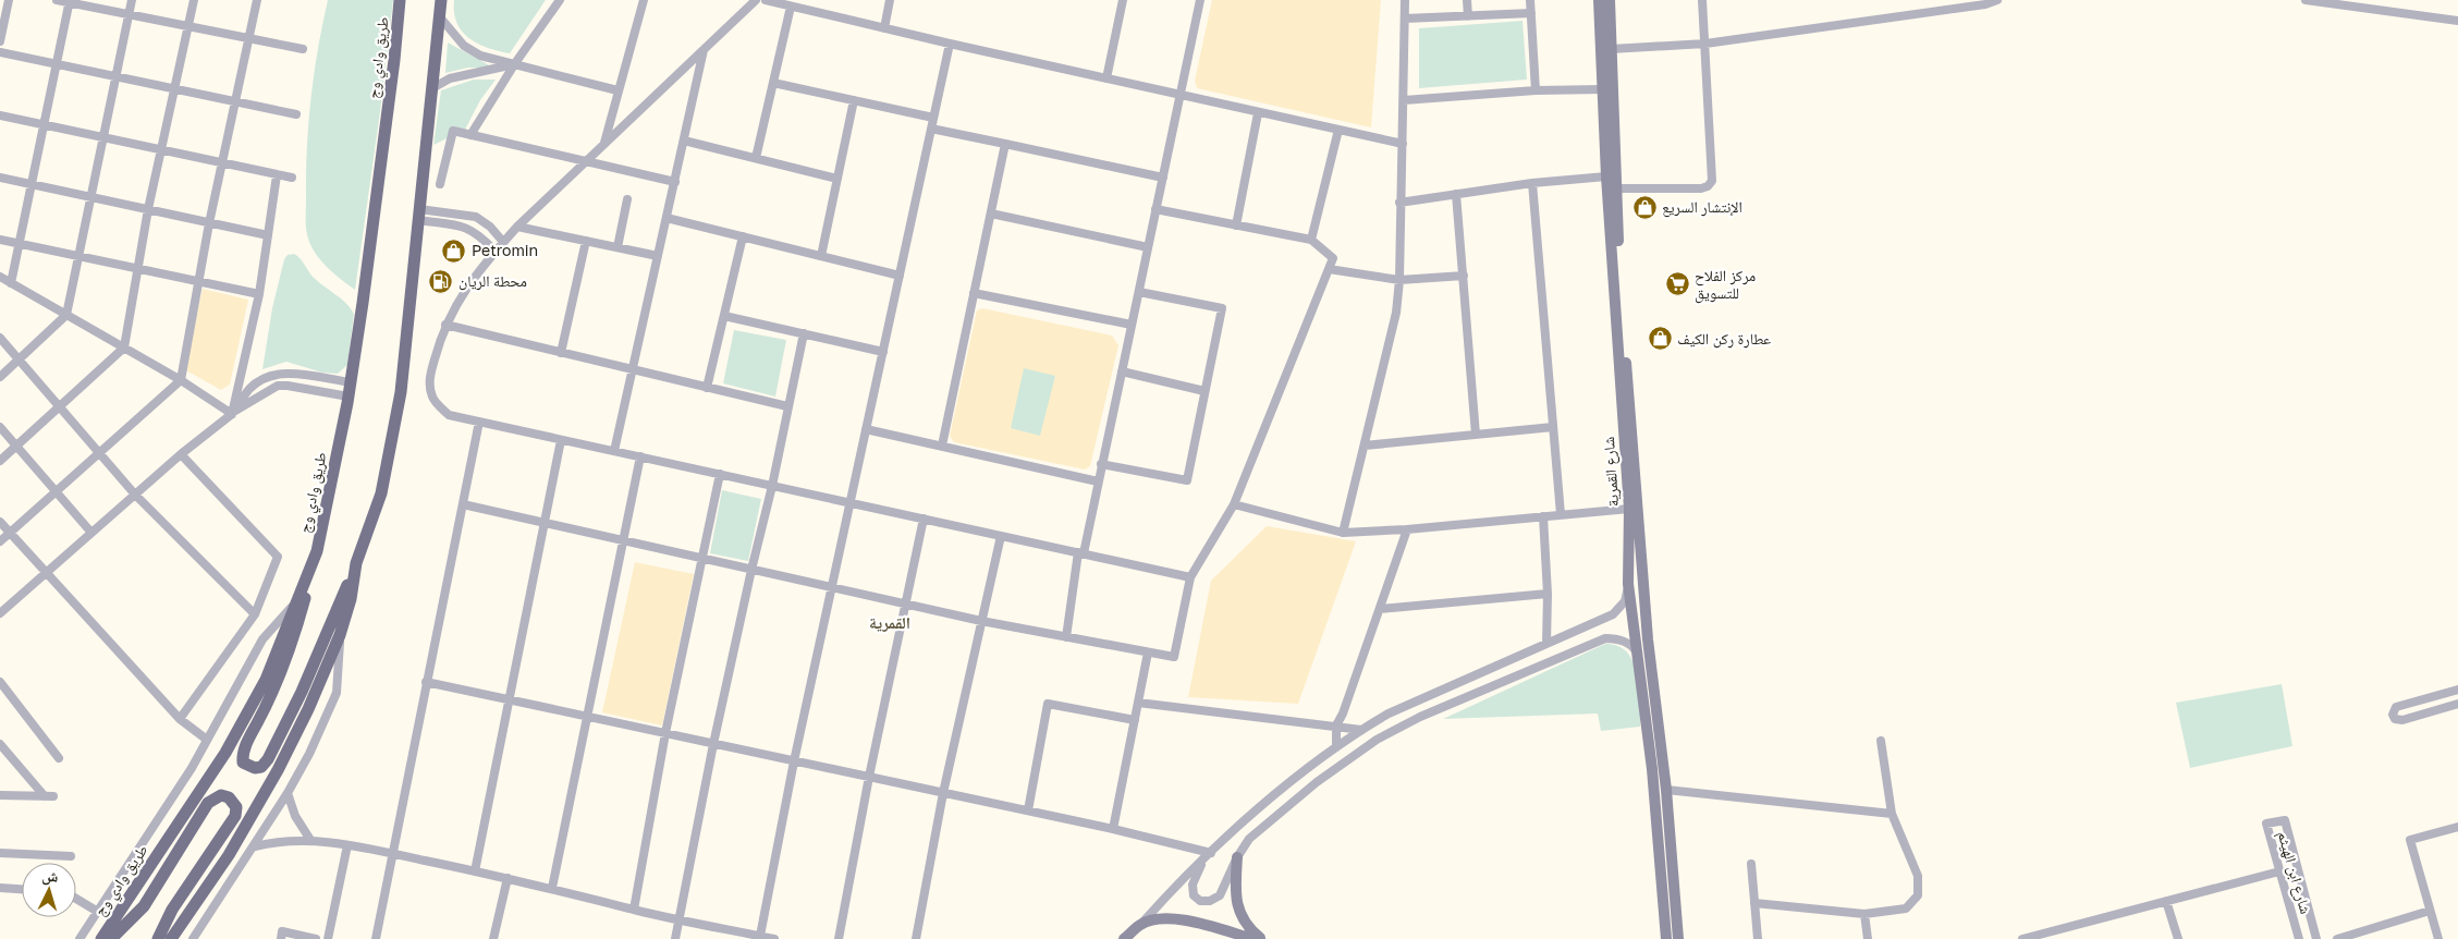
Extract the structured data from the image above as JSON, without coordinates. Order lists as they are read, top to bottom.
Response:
{
  "streets": {
    "main road": ["طريق وادي وج"],
    "street": ["شارع القمرية", "شارع ابن الهيثم"]
  },
  "districts": ["القمرية"],
  "places": {
    "shop": ["الإنتشار السريع", "Petromin", "عطارة ركن الكيف"],
    "fuel station": ["محطة الريان"],
    "supermarket": ["مركز الفلاح للتسويق"]
  },
  "north": "top"
}
